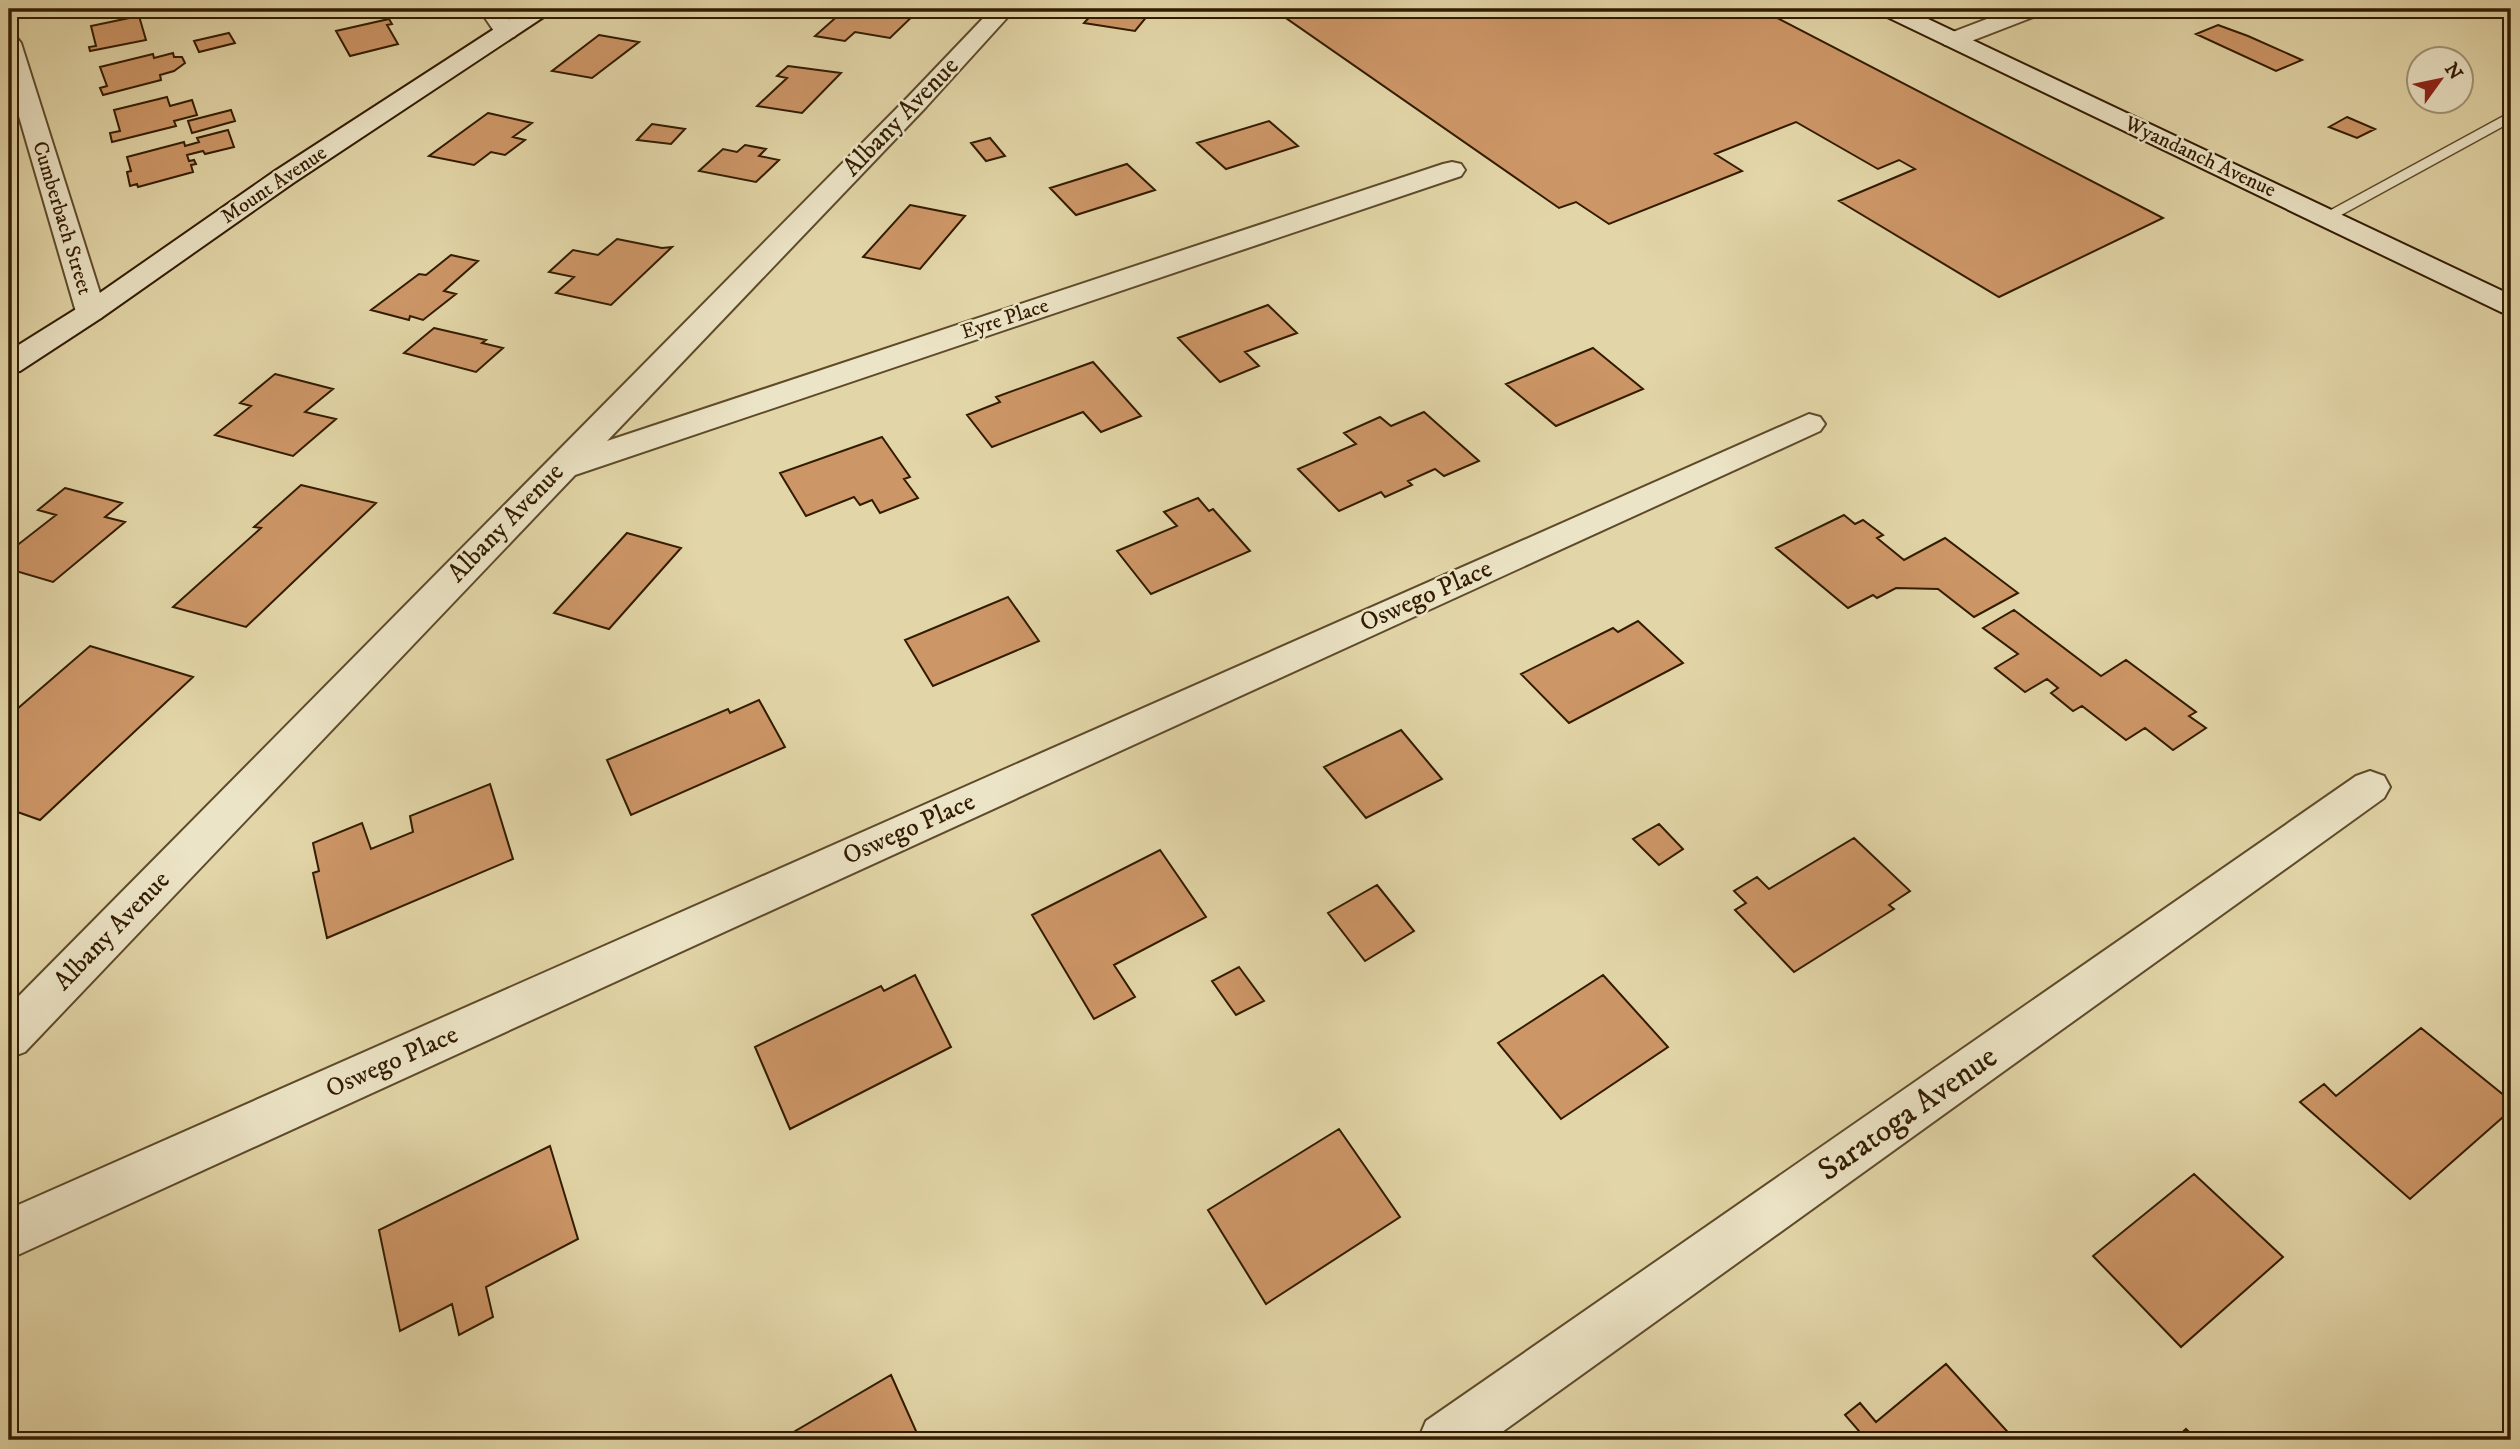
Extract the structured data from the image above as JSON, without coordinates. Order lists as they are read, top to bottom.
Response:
{
  "streets": {
    "street": [
      "Albany Avenue",
      "Wyandanch Avenue",
      "Mount Avenue",
      "Cumberbach Street",
      "Eyre Place",
      "Oswego Place",
      "Saratoga Avenue"
    ]
  },
  "crossings": [
    ["Albany Avenue", "Eyre Place"],
    ["Mount Avenue", "Cumberbach Street"]
  ],
  "north": "top right"
}
